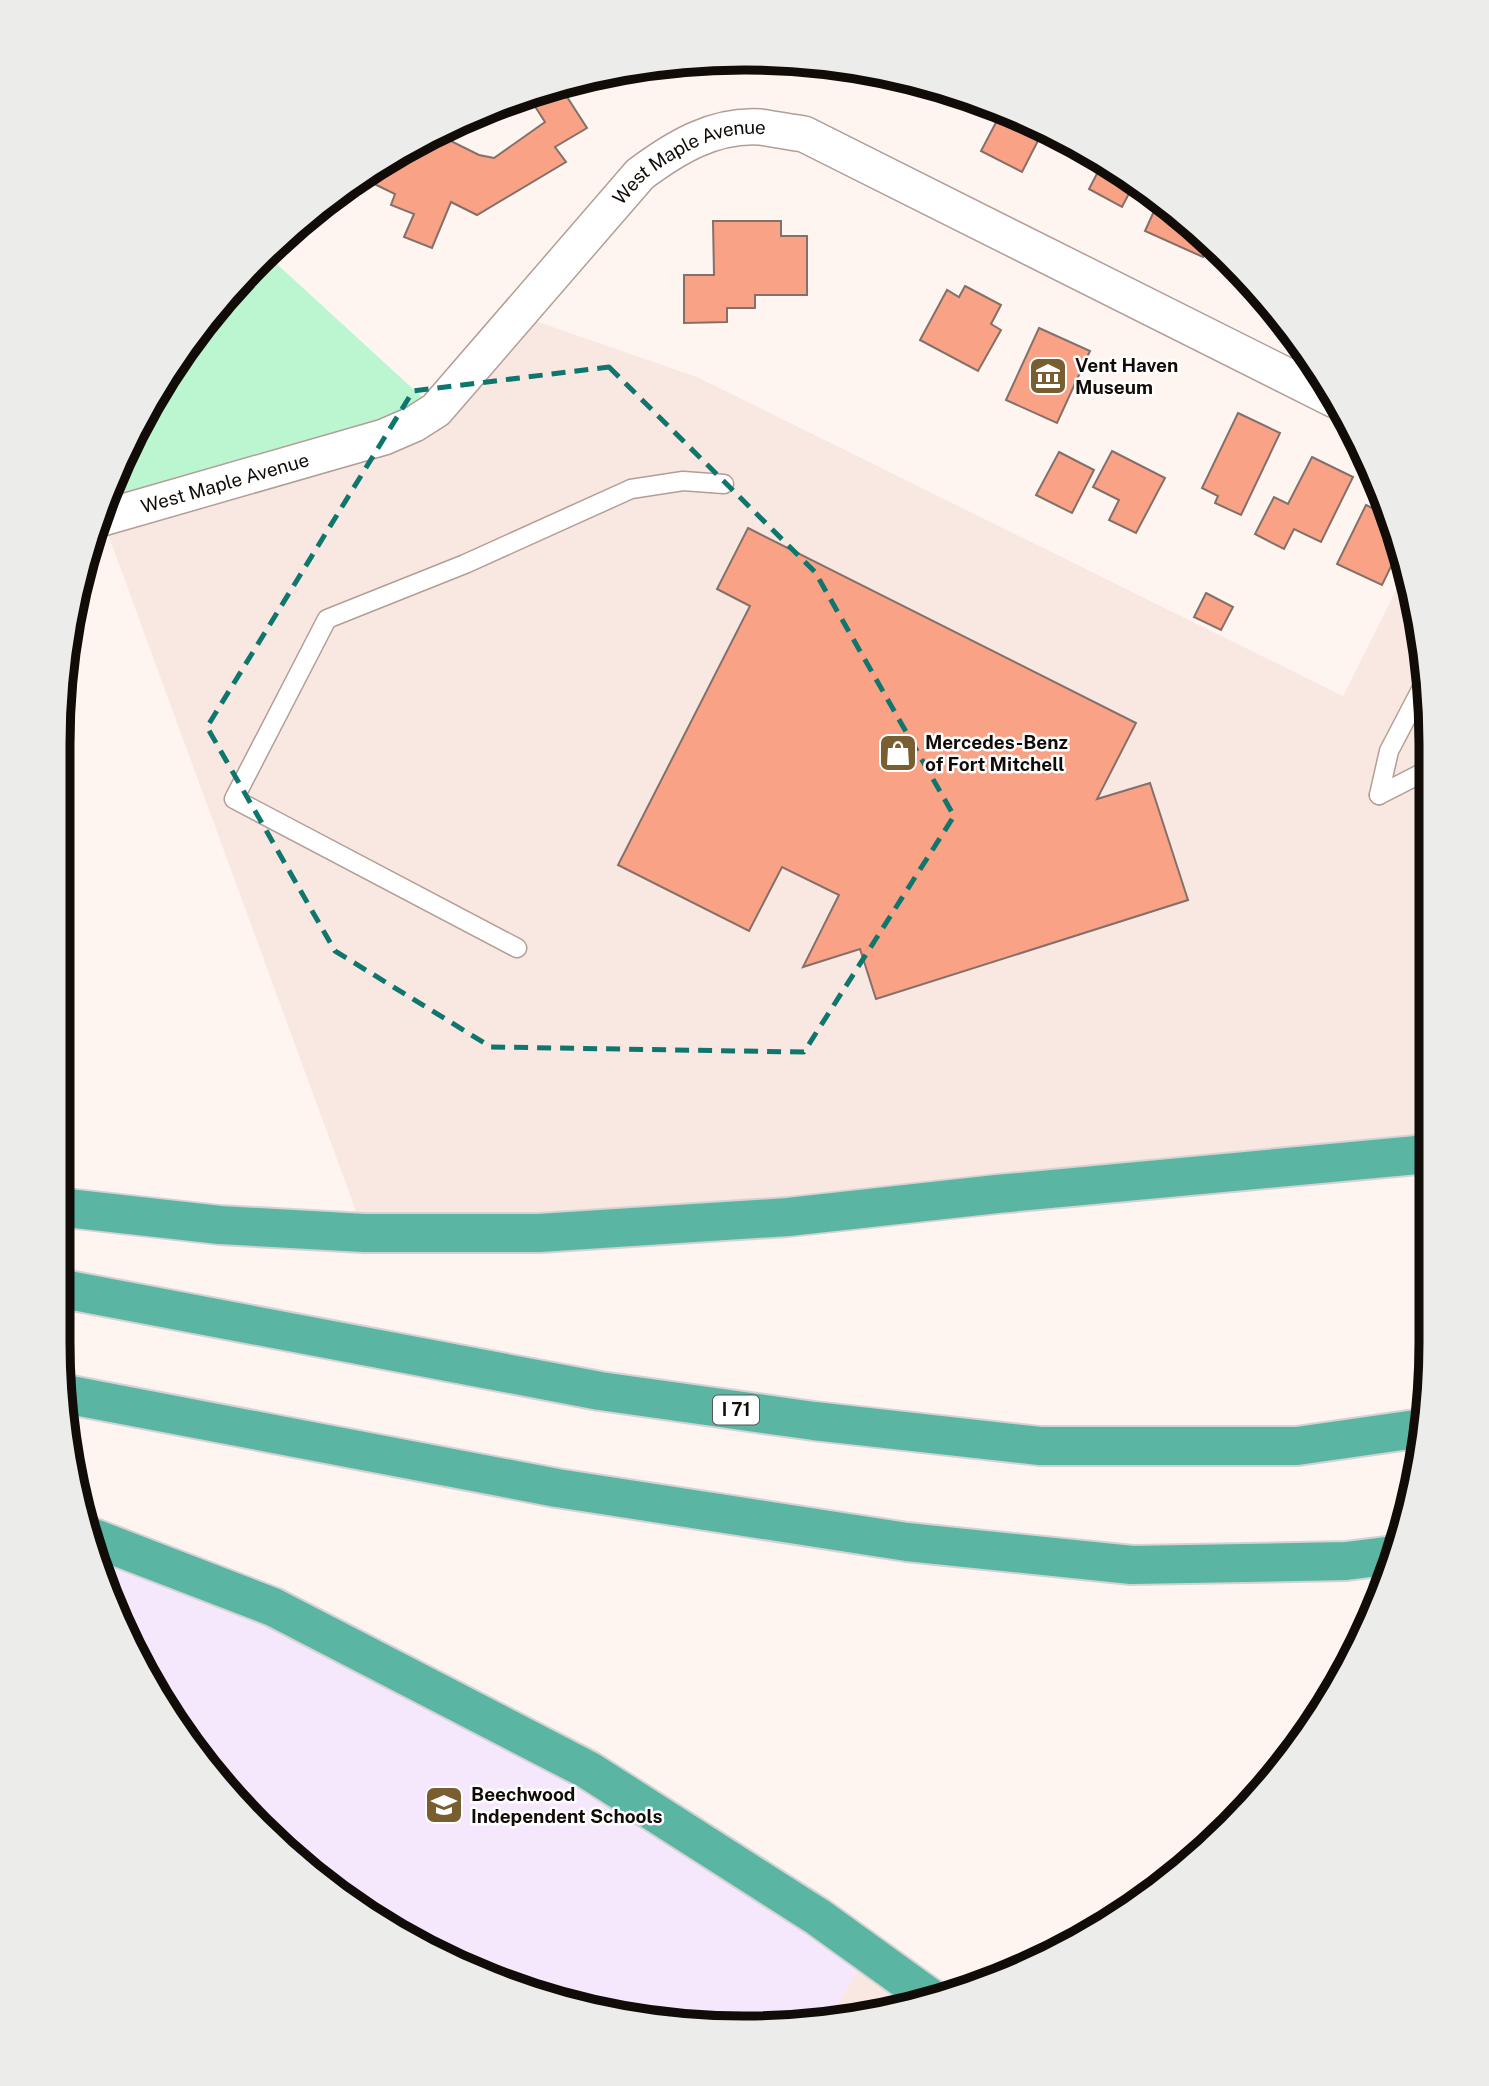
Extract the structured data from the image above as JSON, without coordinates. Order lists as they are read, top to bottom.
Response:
{
  "streets": {
    "highway": ["I 71"],
    "street": ["West Maple Avenue"]
  },
  "places": {
    "museum": ["Vent Haven Museum"],
    "shop": ["Mercedes-Benz of Fort Mitchell"],
    "school or university": ["Beechwood Independent Schools"]
  }
}
